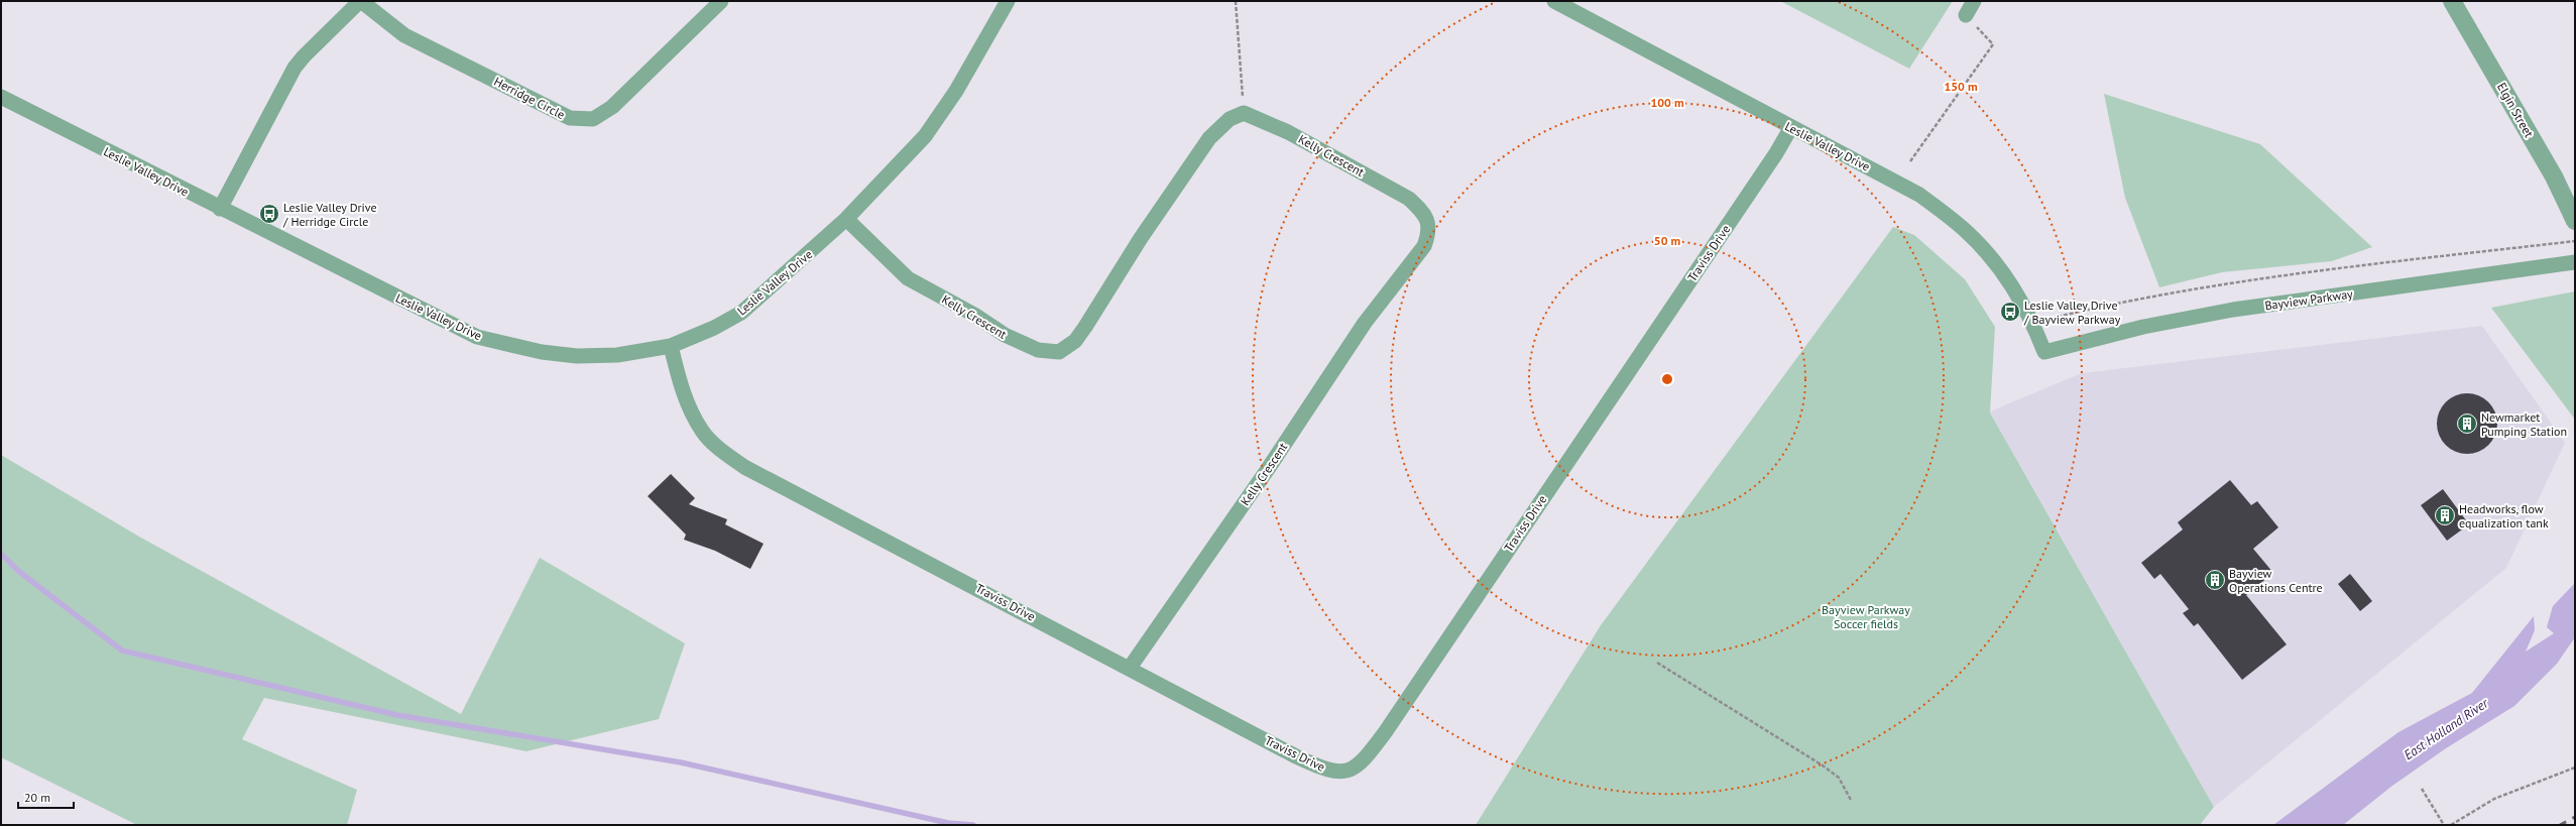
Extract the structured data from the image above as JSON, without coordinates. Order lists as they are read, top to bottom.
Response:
{
  "streets": {
    "street": [
      "Herridge Circle",
      "Elgin Street",
      "Leslie Valley Drive",
      "Kelly Crescent",
      "Traviss Drive",
      "Bayview Parkway"
    ]
  },
  "crossings": [
    ["Herridge Circle", "Leslie Valley Drive"],
    ["Leslie Valley Drive", "Kelly Crescent"],
    ["Leslie Valley Drive", "Traviss Drive"],
    ["Leslie Valley Drive", "Bayview Parkway"],
    ["Kelly Crescent", "Traviss Drive"]
  ],
  "water": ["East Holland River"],
  "parks": ["Bayview Parkway Soccer fields"],
  "places": {
    "bus stop": ["Leslie Valley Drive / Herridge Circle", "Leslie Valley Drive / Bayview Parkway"],
    "building": ["Newmarket Pumping Station", "Headworks, flow equalization tank", "Bayview Operations Centre"]
  },
  "scale_bar": "20 m",
  "rings": ["150 m", "100 m", "50 m"]
}
